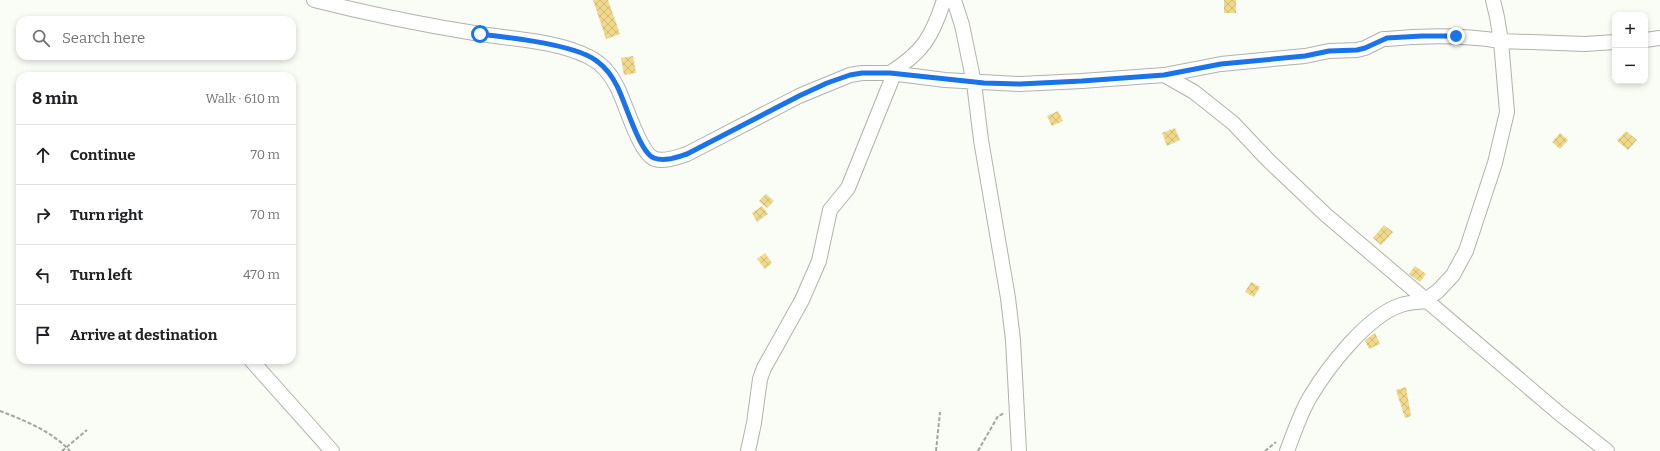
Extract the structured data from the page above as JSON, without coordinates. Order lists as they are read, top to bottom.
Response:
{
  "page": {
    "map_buttons": ["+", "−"],
    "search": "Search here",
    "heading": ["8 min", "Walk · 610 m"],
    "list": [
      ["Continue", "70 m"],
      ["Turn right", "70 m"],
      ["Turn left", "470 m"],
      "Arrive at destination"
    ]
  }
}
